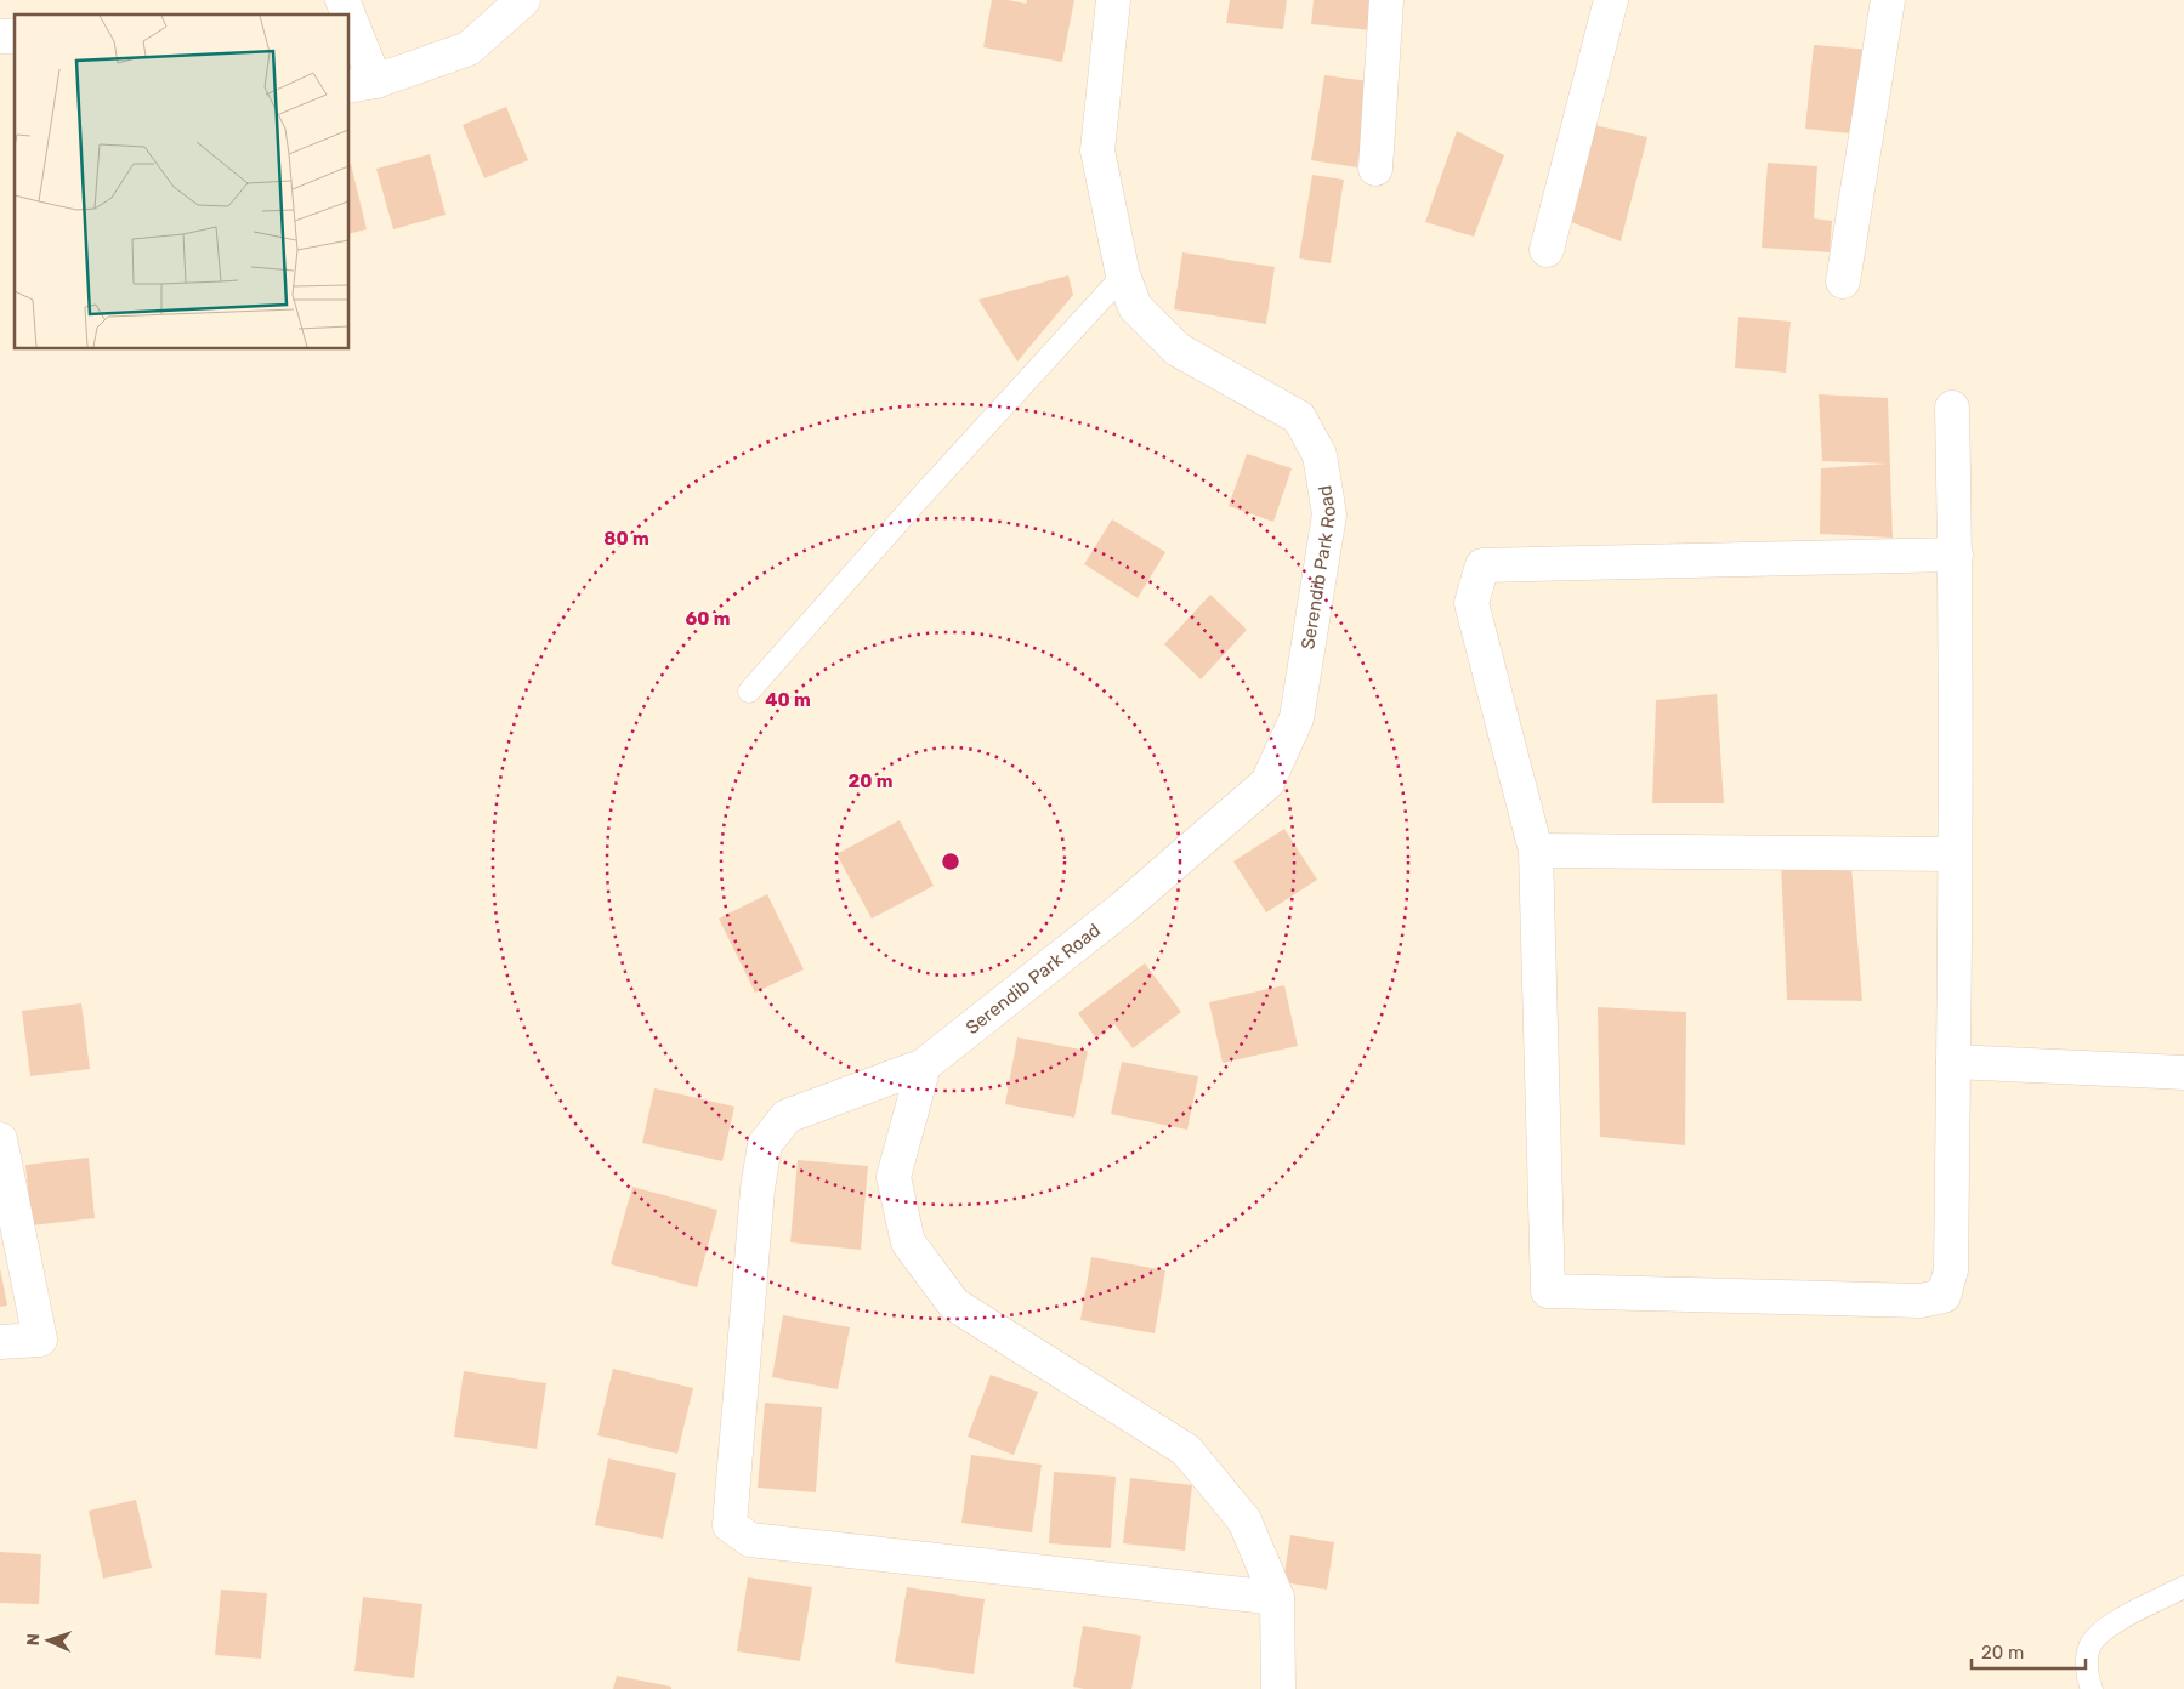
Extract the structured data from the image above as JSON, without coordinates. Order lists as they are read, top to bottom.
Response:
{
  "streets": {
    "street": ["Serendib Park Road"]
  },
  "scale_bar": "20 m",
  "north": "left",
  "rings": [
    "80 m",
    "60 m",
    "40 m",
    "20 m"
  ]
}
